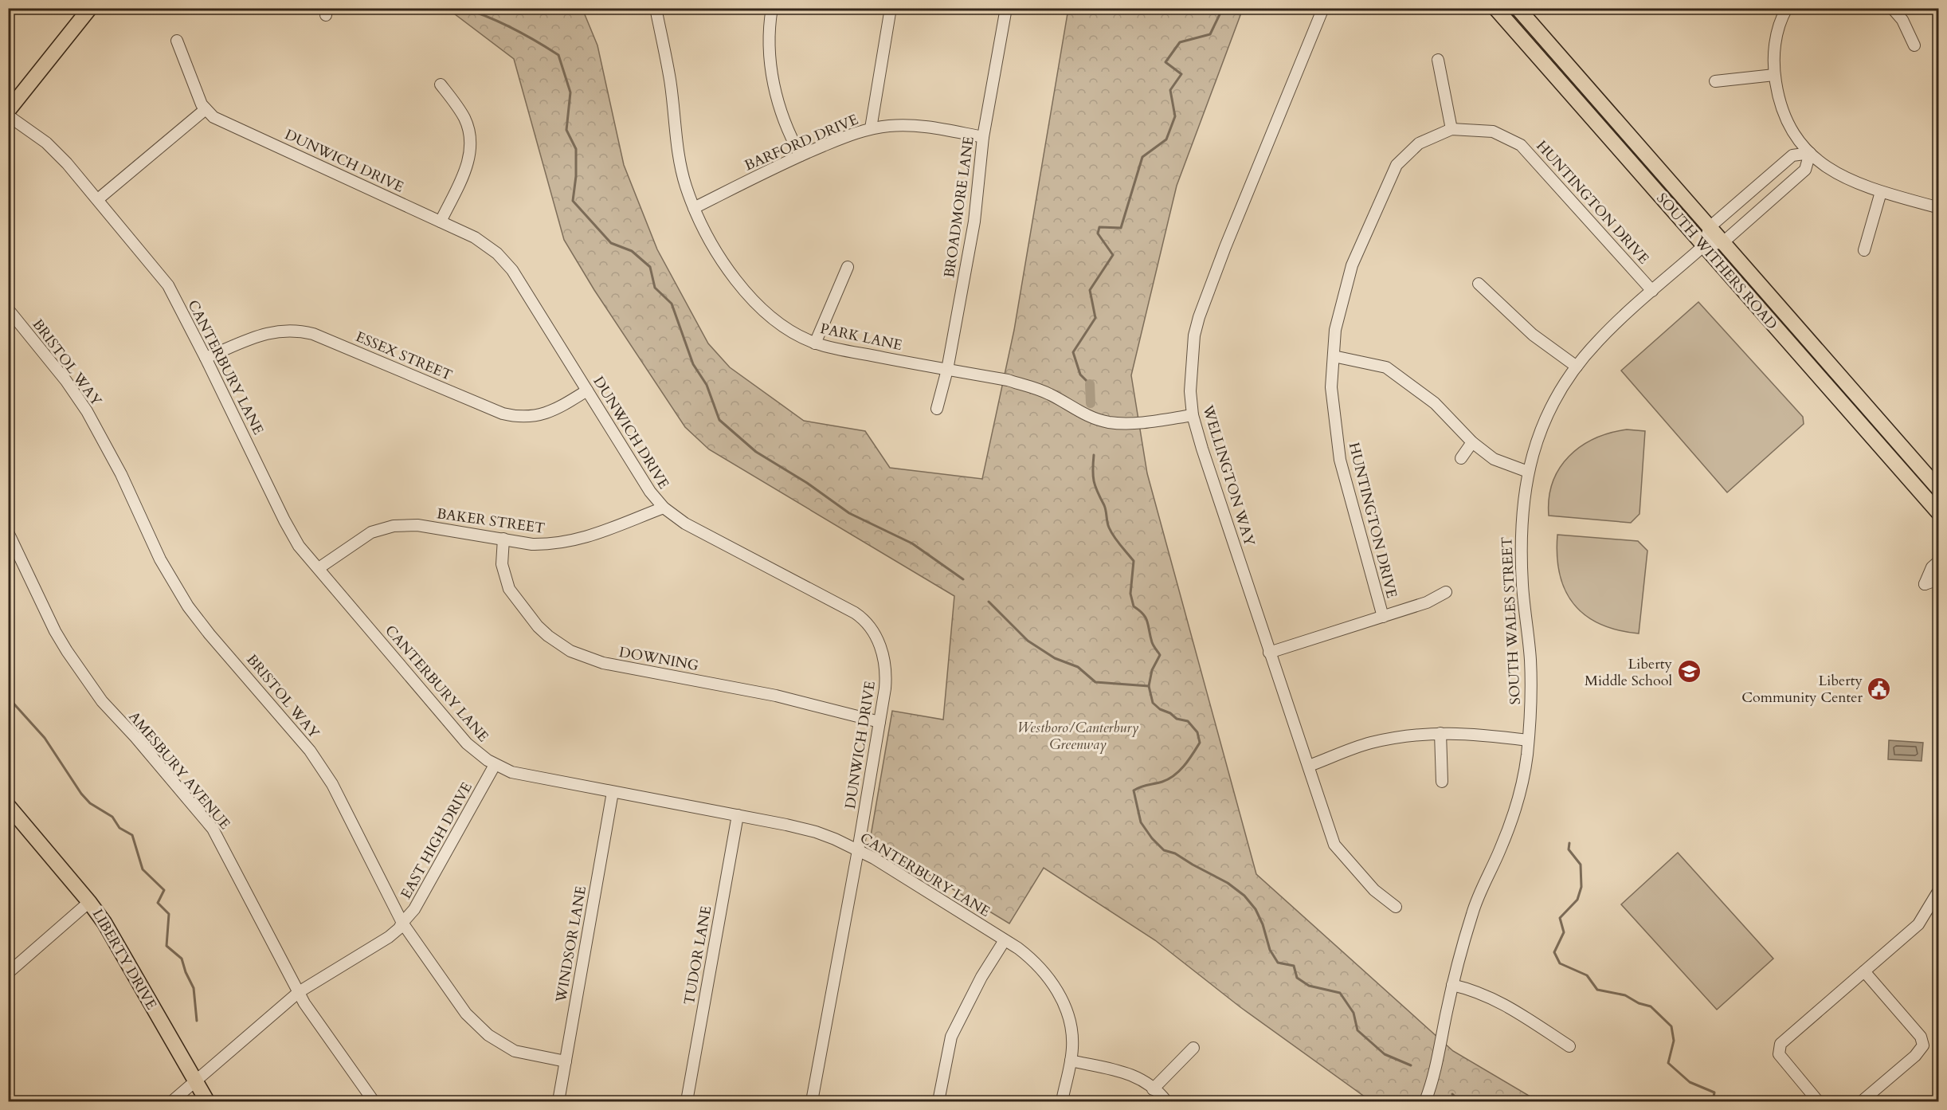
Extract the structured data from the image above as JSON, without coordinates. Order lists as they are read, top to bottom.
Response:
{
  "streets": {
    "main road": ["SOUTH WITHERS ROAD", "LIBERTY DRIVE"],
    "street": [
      "BARFORD DRIVE",
      "DUNWICH DRIVE",
      "HUNTINGTON DRIVE",
      "BROADMORE LANE",
      "PARK LANE",
      "ESSEX STREET",
      "BRISTOL WAY",
      "CANTERBURY LANE",
      "WELLINGTON WAY",
      "BAKER STREET",
      "SOUTH WALES STREET",
      "DOWNING",
      "AMESBURY AVENUE",
      "EAST HIGH DRIVE",
      "WINDSOR LANE",
      "TUDOR LANE"
    ]
  },
  "crossings": [
    ["BARFORD DRIVE", "BROADMORE LANE"],
    ["BARFORD DRIVE", "PARK LANE"],
    ["DUNWICH DRIVE", "ESSEX STREET"],
    ["DUNWICH DRIVE", "CANTERBURY LANE"],
    ["DUNWICH DRIVE", "BAKER STREET"],
    ["DUNWICH DRIVE", "DOWNING"],
    ["HUNTINGTON DRIVE", "SOUTH WALES STREET"],
    ["BROADMORE LANE", "PARK LANE"],
    ["SOUTH WITHERS ROAD", "SOUTH WALES STREET"],
    ["PARK LANE", "WELLINGTON WAY"],
    ["ESSEX STREET", "CANTERBURY LANE"],
    ["BRISTOL WAY", "EAST HIGH DRIVE"],
    ["BRISTOL WAY", "WINDSOR LANE"],
    ["CANTERBURY LANE", "BAKER STREET"],
    ["CANTERBURY LANE", "EAST HIGH DRIVE"],
    ["CANTERBURY LANE", "WINDSOR LANE"],
    ["CANTERBURY LANE", "TUDOR LANE"],
    ["BAKER STREET", "DOWNING"],
    ["AMESBURY AVENUE", "EAST HIGH DRIVE"],
    ["EAST HIGH DRIVE", "LIBERTY DRIVE"]
  ],
  "parks": ["Westboro/Canterbury Greenway"],
  "places": {
    "school or university": ["Liberty Middle School"],
    "public building": ["Liberty Community Center"]
  }
}
